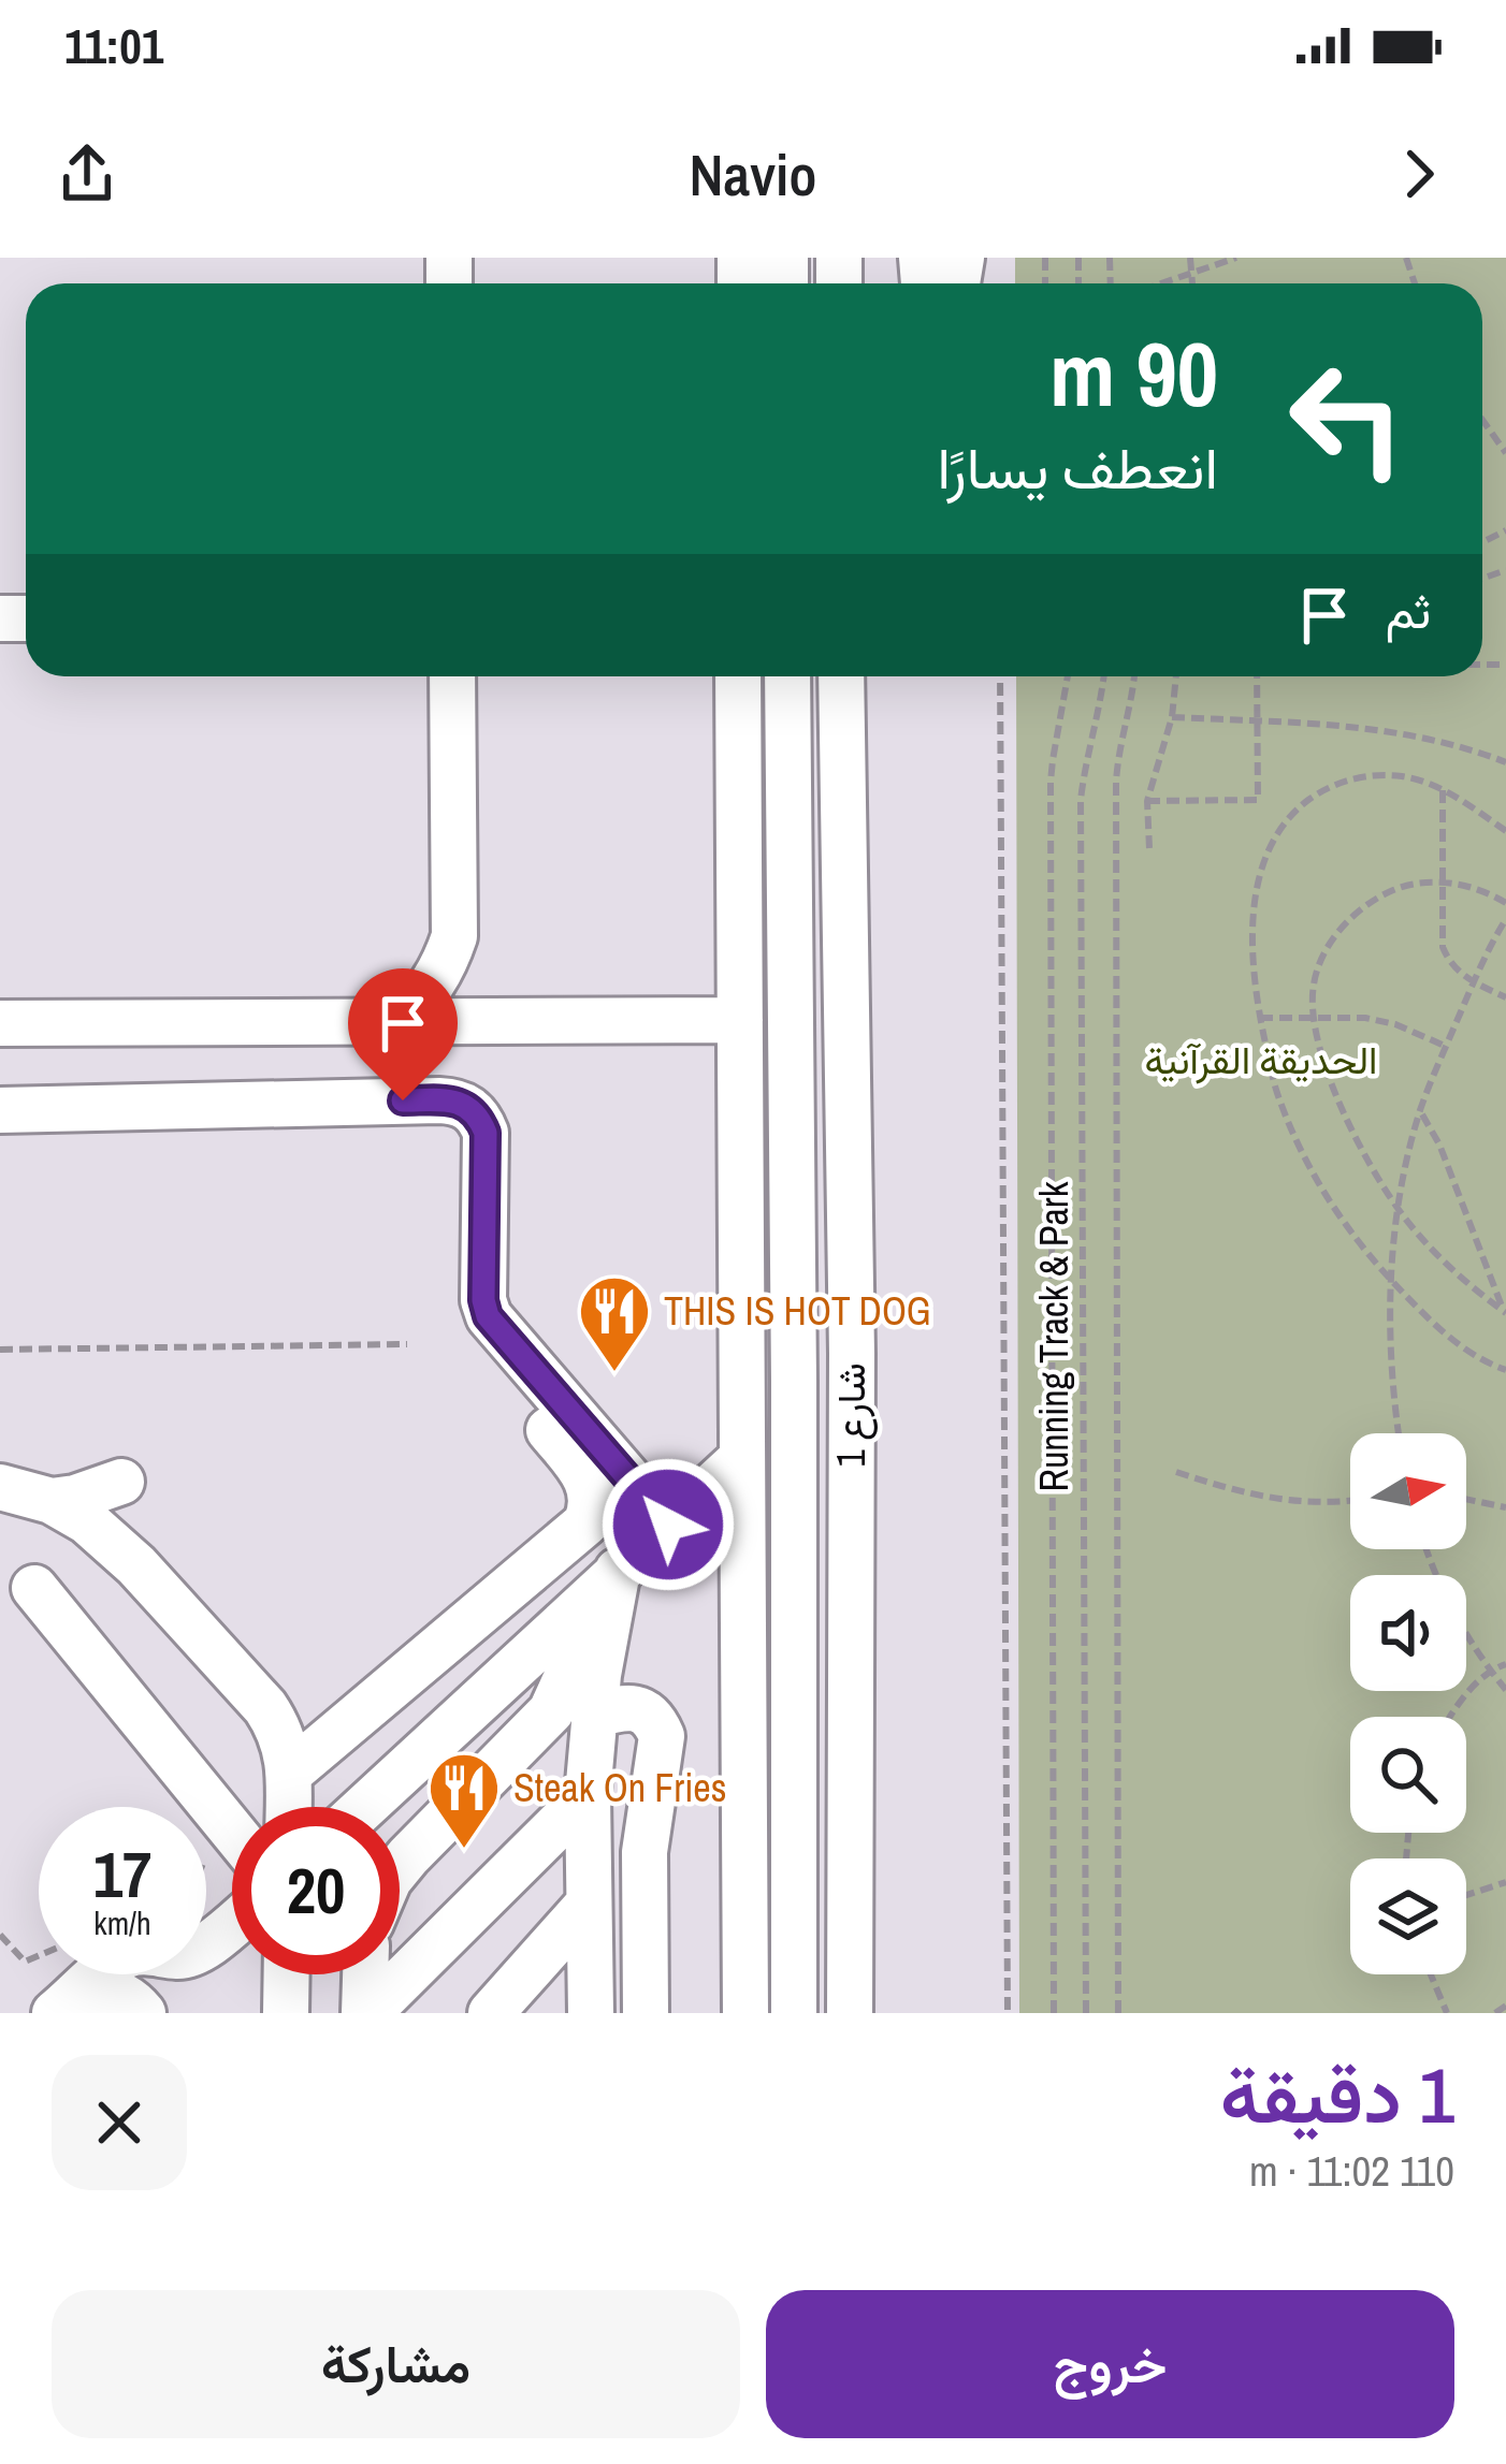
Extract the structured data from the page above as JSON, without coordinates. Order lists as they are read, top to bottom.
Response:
{
  "streets": {
    "street": ["شارع 1"],
    "path": ["Running Track & Park"]
  },
  "parks": ["الحديقة القرآنية"],
  "places": {
    "restaurant": ["THIS IS HOT DOG", "Steak On Fries"]
  },
  "north": "right",
  "page": {
    "status": "11:01",
    "header": "Navio",
    "turn": ["90 m", "انعطف يسارًا"],
    "then": "ثم",
    "speed": "17 km/h",
    "limit": "20",
    "heading": ["1 دقيقة", "110 m · 11:02"],
    "buttons": ["خروج", "مشاركة"]
  }
}
